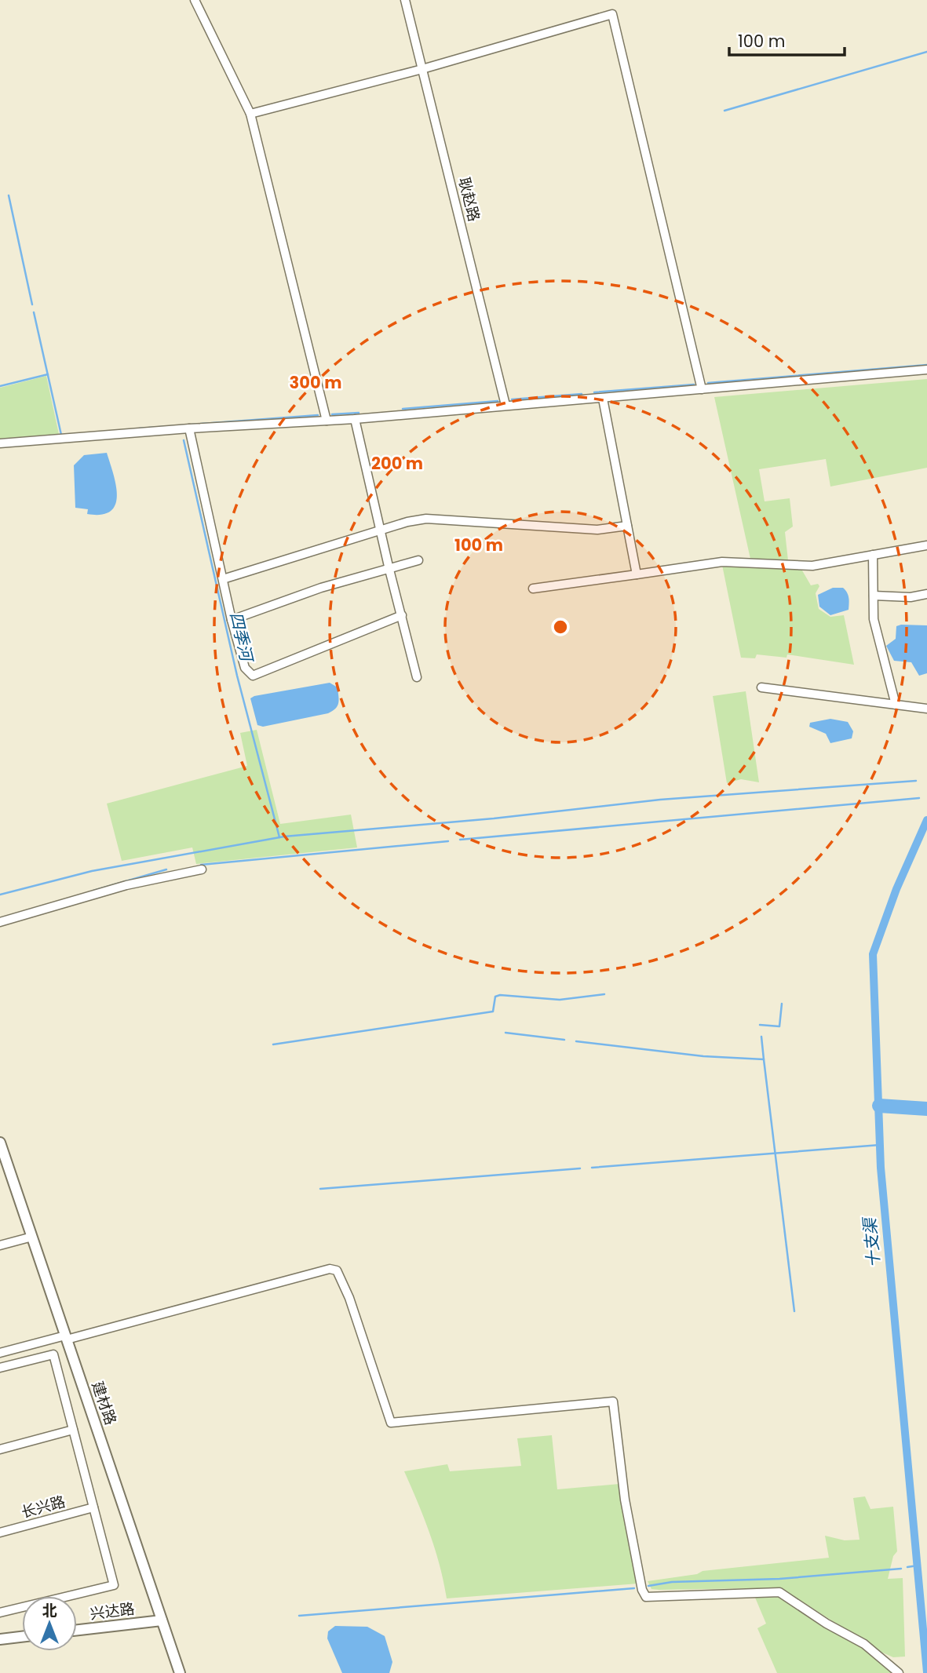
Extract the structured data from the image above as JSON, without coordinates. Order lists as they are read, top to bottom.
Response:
{
  "streets": {
    "street": [
      "耿赵路",
      "建材路",
      "长兴路",
      "兴达路"
    ]
  },
  "crossings": [
    ["建材路", "兴达路"]
  ],
  "water": ["四季河", "十支渠"],
  "scale_bar": "100 m",
  "north": "top",
  "rings": ["300 m", "200 m", "100 m"]
}
